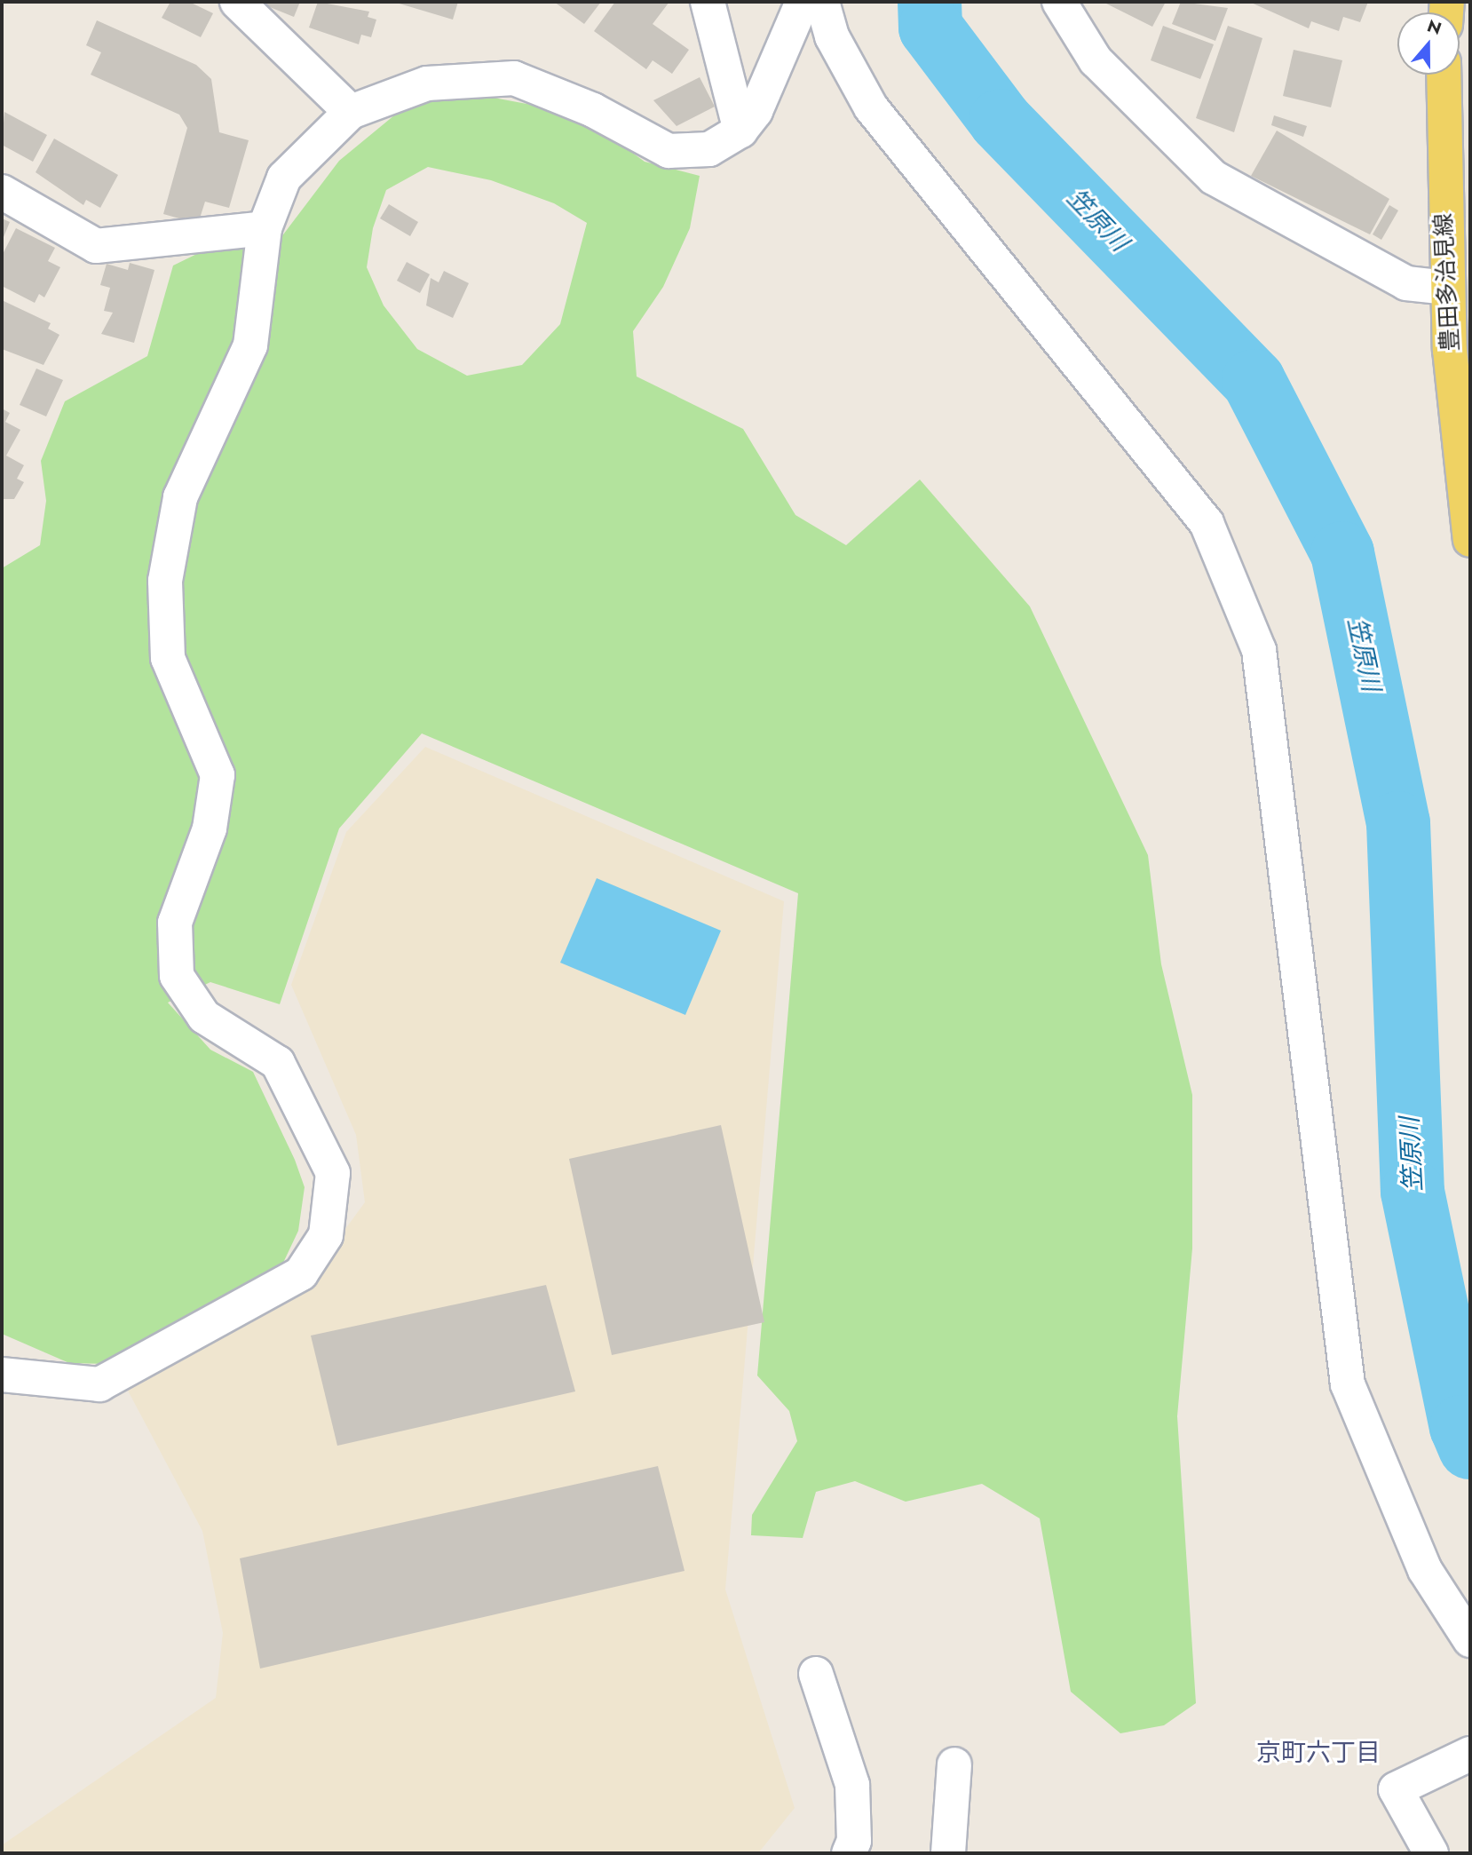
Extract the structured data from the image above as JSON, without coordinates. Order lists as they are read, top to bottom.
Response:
{
  "streets": {
    "main road": ["豊田多治見線"]
  },
  "districts": ["京町六丁目"],
  "water": ["笠原川"],
  "north": "top"
}
